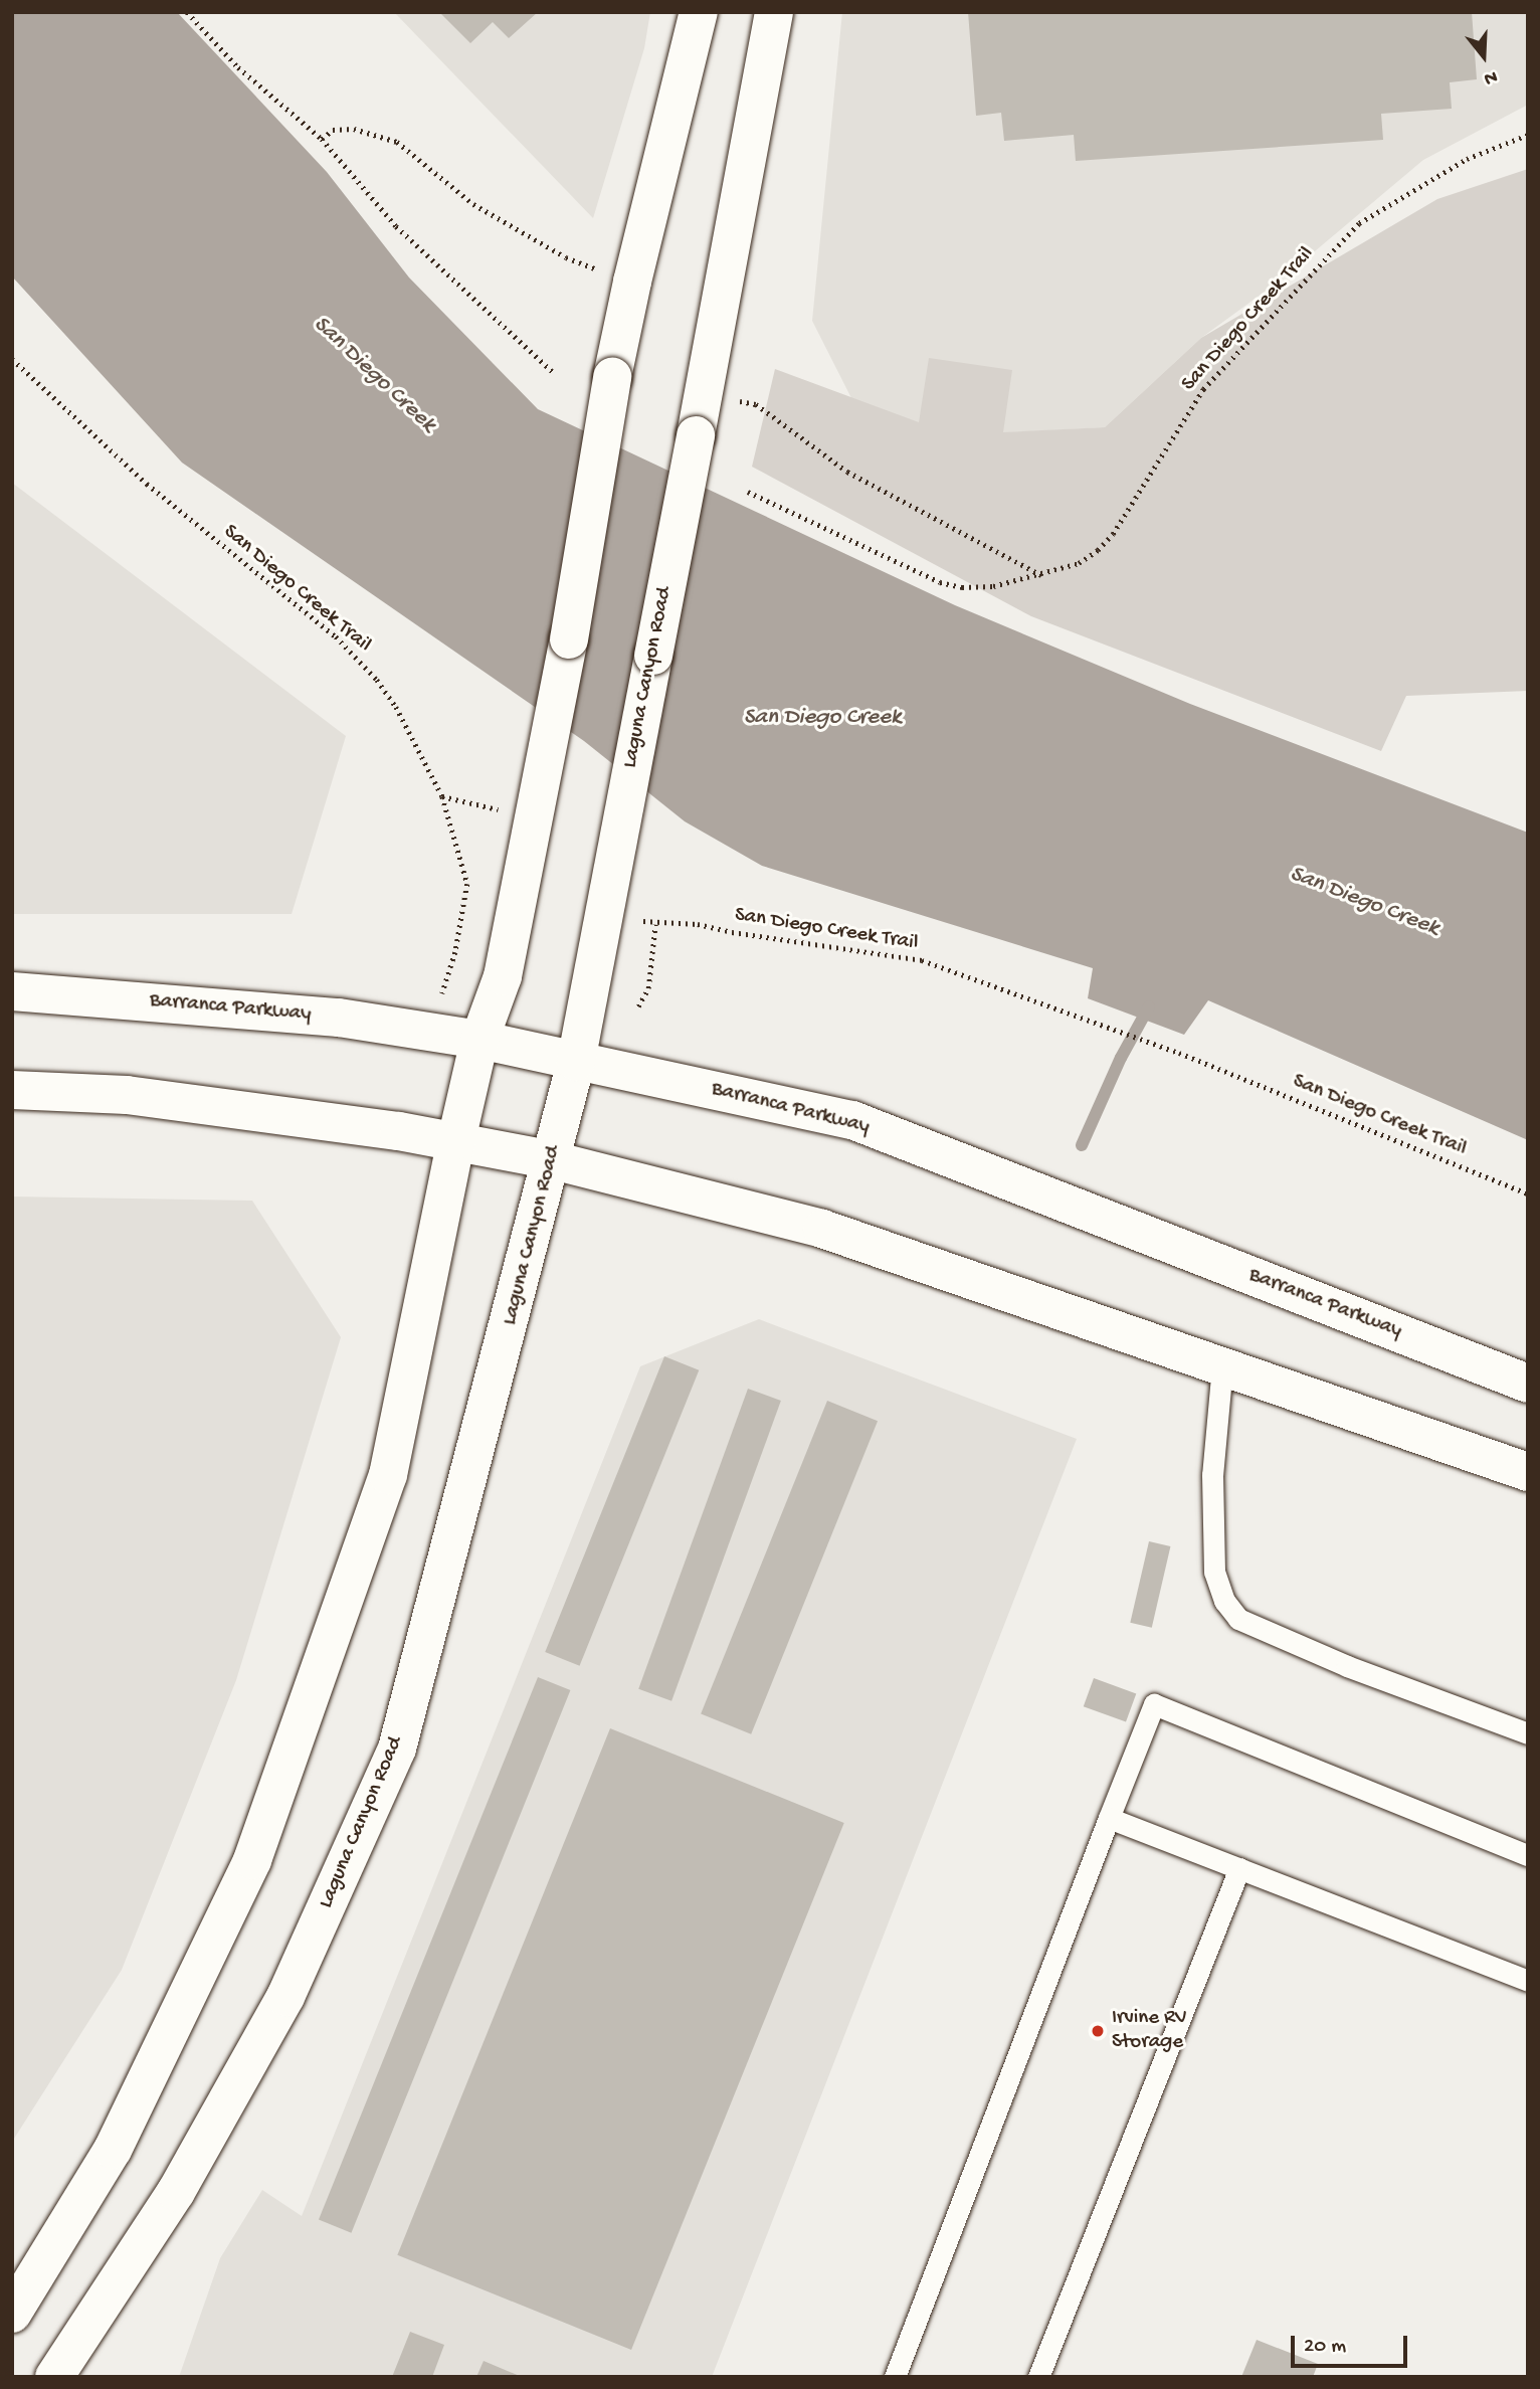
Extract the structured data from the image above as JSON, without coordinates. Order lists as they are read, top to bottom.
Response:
{
  "streets": {
    "main road": ["Laguna Canyon Road", "Barranca Parkway"],
    "path": ["San Diego Creek Trail"]
  },
  "crossings": [
    ["Laguna Canyon Road", "Barranca Parkway"]
  ],
  "water": ["San Diego Creek"],
  "places": ["Irvine RV Storage"],
  "scale_bar": "20 m",
  "north": "bottom"
}
